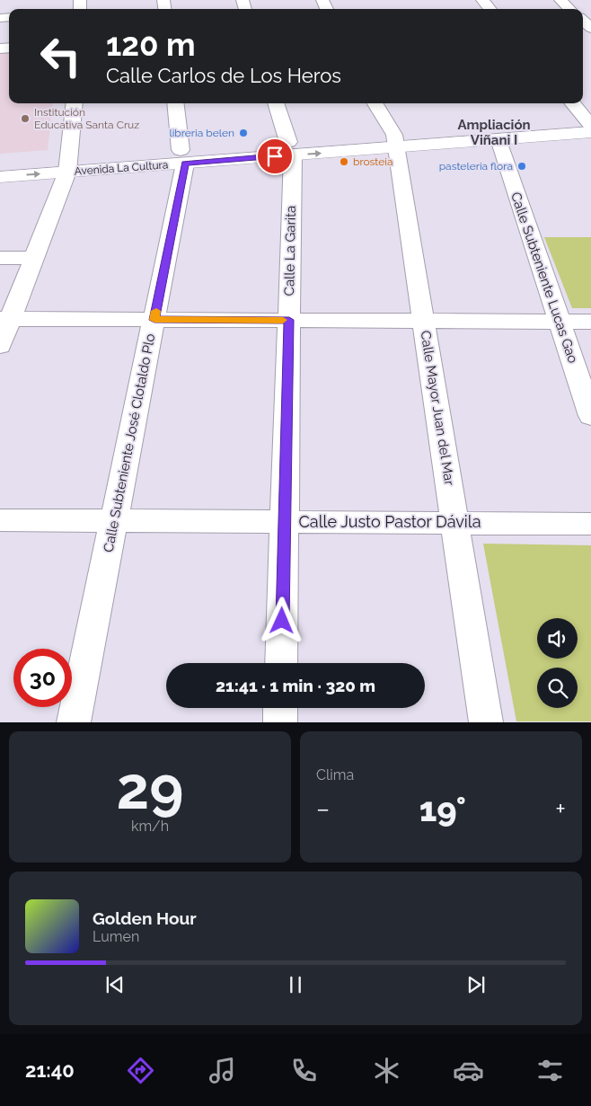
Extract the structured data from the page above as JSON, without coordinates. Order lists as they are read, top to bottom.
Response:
{
  "streets": {
    "main road": ["Avenida La Cultura"],
    "street": [
      "Calle La Garita",
      "Calle Subteniente Lucas Gao",
      "Calle Mayor Juan del Mar",
      "Calle Subteniente José Clotaldo Plo",
      "Calle Justo Pastor Dávila"
    ]
  },
  "crossings": [
    ["Avenida La Cultura", "Calle La Garita"],
    ["Avenida La Cultura", "Calle Subteniente Lucas Gao"],
    ["Avenida La Cultura", "Calle Mayor Juan del Mar"],
    ["Avenida La Cultura", "Calle Subteniente José Clotaldo Plo"],
    ["Calle La Garita", "Calle Justo Pastor Dávila"],
    ["Calle Mayor Juan del Mar", "Calle Justo Pastor Dávila"],
    ["Calle Subteniente José Clotaldo Plo", "Calle Justo Pastor Dávila"]
  ],
  "districts": ["Ampliación Viñani I"],
  "places": [
    "Institución Educativa Santa Cruz",
    "libreria belen",
    "brosteia",
    "pasteleria flora"
  ],
  "page": {
    "turn": ["120 m", "Calle Carlos de Los Heros"],
    "limit": "30",
    "trip": "21:41 · 1 min · 320 m",
    "tile": [
      ["29", "km/h"],
      "Clima"
    ],
    "heat": ["−", "19°", "+"],
    "song": ["Golden Hour", "Lumen"],
    "tabs": "21:40"
  }
}
